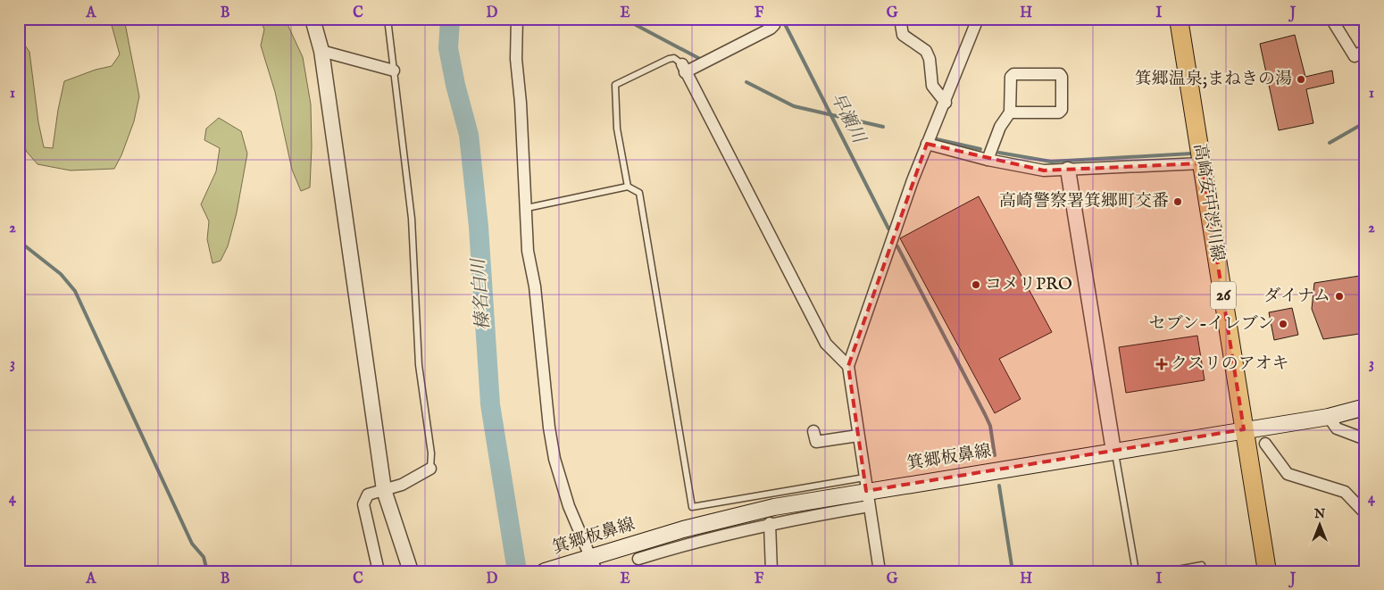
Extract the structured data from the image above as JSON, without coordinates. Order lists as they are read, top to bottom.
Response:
{
  "streets": {
    "main road": ["高崎安中渋川線", "26", "箕郷板鼻線"]
  },
  "crossings": [
    ["高崎安中渋川線", "箕郷板鼻線"]
  ],
  "water": ["早瀬川", "榛名白川"],
  "places": {
    "other": [
      "箕郷温泉;まねきの湯",
      "高崎警察署箕郷町交番",
      "コメリPRO",
      "ダイナム",
      "セブン-イレブン"
    ],
    "health": ["クスリのアオキ"]
  },
  "north": "top",
  "grid": {
    "columns": [
      "A",
      "B",
      "C",
      "D",
      "E",
      "F",
      "G",
      "H",
      "I",
      "J"
    ],
    "rows": [
      "1",
      "2",
      "3",
      "4"
    ]
  }
}
